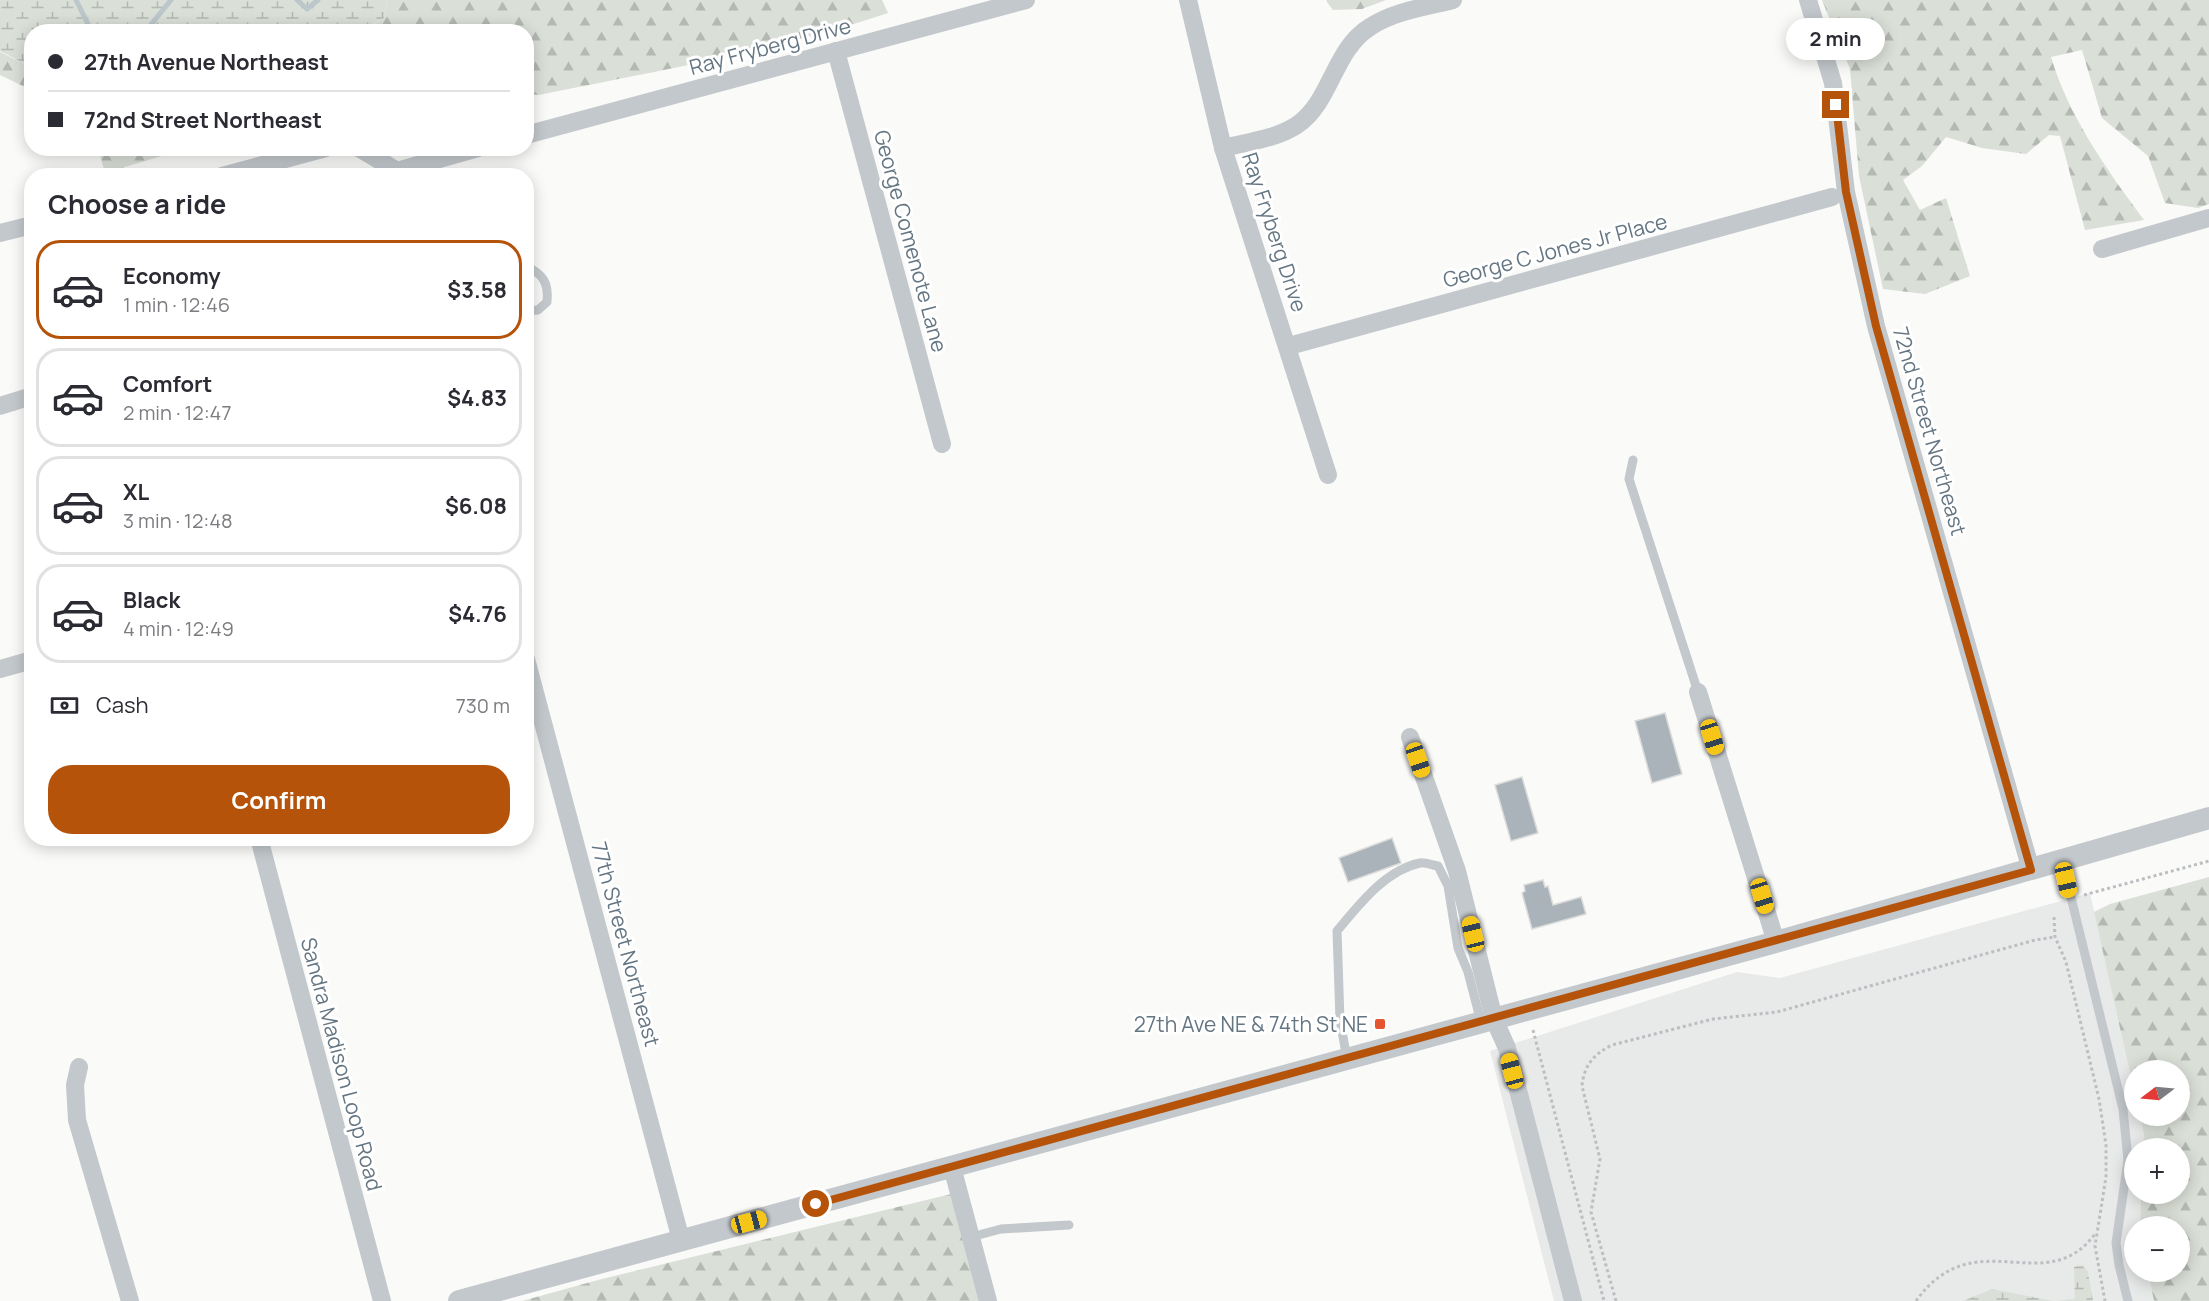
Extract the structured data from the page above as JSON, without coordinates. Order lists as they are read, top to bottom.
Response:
{
  "streets": {
    "street": [
      "Ray Fryberg Drive",
      "George Comenote Lane",
      "George C Jones Jr Place",
      "72nd Street Northeast",
      "77th Street Northeast",
      "Sandra Madison Loop Road"
    ]
  },
  "crossings": [
    ["Ray Fryberg Drive", "George Comenote Lane"],
    ["Ray Fryberg Drive", "George C Jones Jr Place"]
  ],
  "places": {
    "transit": ["27th Ave NE & 74th St NE"]
  },
  "north": "left",
  "page": {
    "bubble": "2 min",
    "banner": ["27th Avenue Northeast", "72nd Street Northeast"],
    "heading": "Choose a ride",
    "list": [
      {
        "name": "Economy",
        "note": "1 min · 12:46",
        "value": "$3.58"
      },
      {
        "name": "Comfort",
        "note": "2 min · 12:47",
        "value": "$4.83"
      },
      {
        "name": "XL",
        "note": "3 min · 12:48",
        "value": "$6.08"
      },
      {
        "name": "Black",
        "note": "4 min · 12:49",
        "value": "$4.76"
      }
    ],
    "pay": ["Cash", "730 m"],
    "buttons": "Confirm",
    "map_buttons": ["+", "−"]
  }
}
